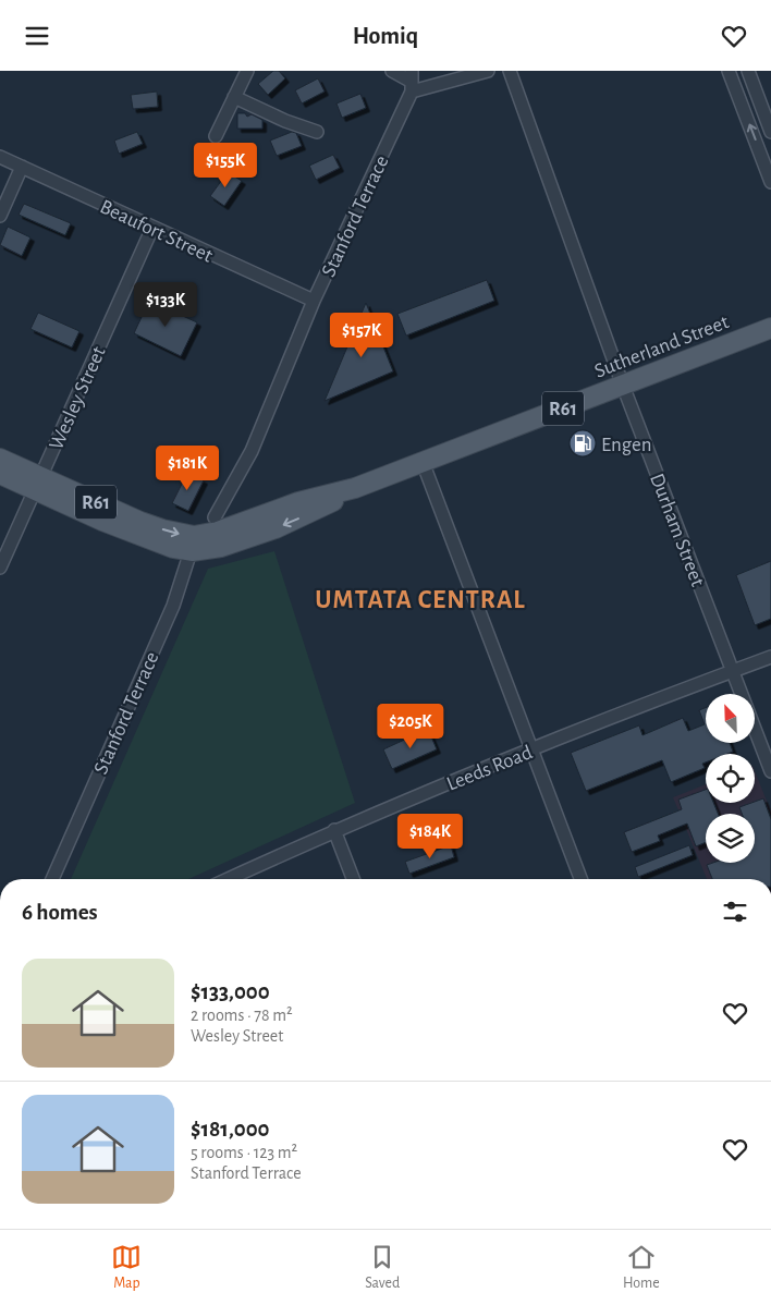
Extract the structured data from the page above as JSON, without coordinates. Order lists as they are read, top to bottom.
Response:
{
  "streets": {
    "main road": ["Sutherland Street", "R61"],
    "street": [
      "Stanford Terrace",
      "Beaufort Street",
      "Wesley Street",
      "Durham Street",
      "Leeds Road"
    ]
  },
  "crossings": [
    ["Stanford Terrace", "Beaufort Street"],
    ["Stanford Terrace", "Sutherland Street"],
    ["Beaufort Street", "Wesley Street"],
    ["Sutherland Street", "Wesley Street"],
    ["Sutherland Street", "Durham Street"],
    ["Durham Street", "Leeds Road"]
  ],
  "districts": ["UMTATA CENTRAL"],
  "places": {
    "fuel station": ["Engen"]
  },
  "north": "top left",
  "page": {
    "header": "Homiq",
    "price": [
      "$155K",
      "$133K",
      "$157K",
      "$181K",
      "$205K",
      "$184K"
    ],
    "heading": "6 homes",
    "list": [
      {
        "name": "$133,000",
        "note": "2 rooms · 78 m² · Wesley Street"
      },
      {
        "name": "$181,000",
        "note": "5 rooms · 123 m² · Stanford Terrace"
      }
    ],
    "tabs": ["Map", "Saved", "Home"]
  }
}
